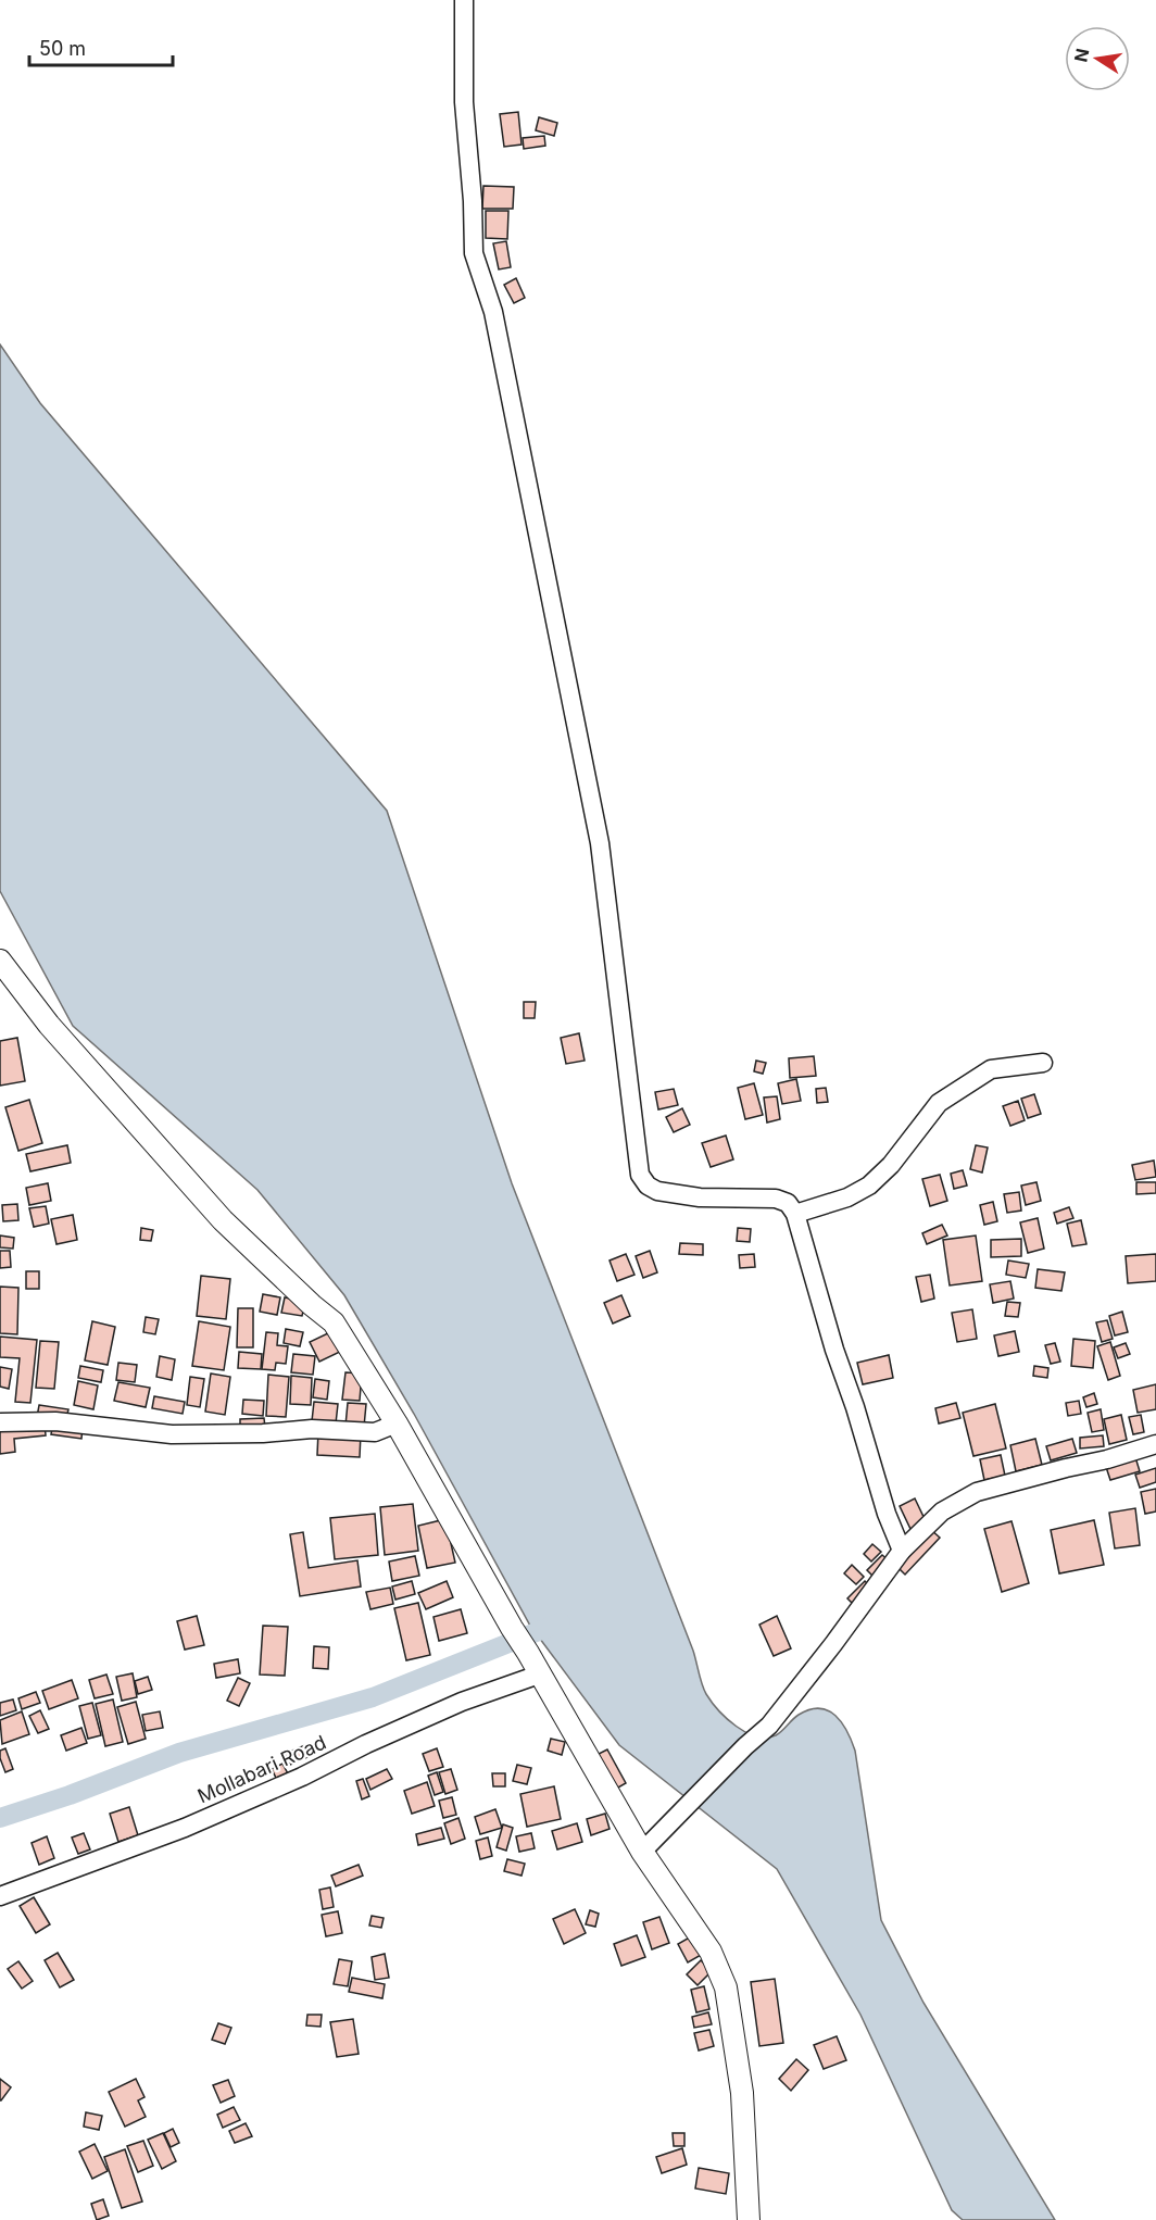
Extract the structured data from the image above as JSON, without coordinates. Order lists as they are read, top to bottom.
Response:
{
  "streets": {
    "street": ["Mollabari Road"]
  },
  "scale_bar": "50 m",
  "north": "left"
}
